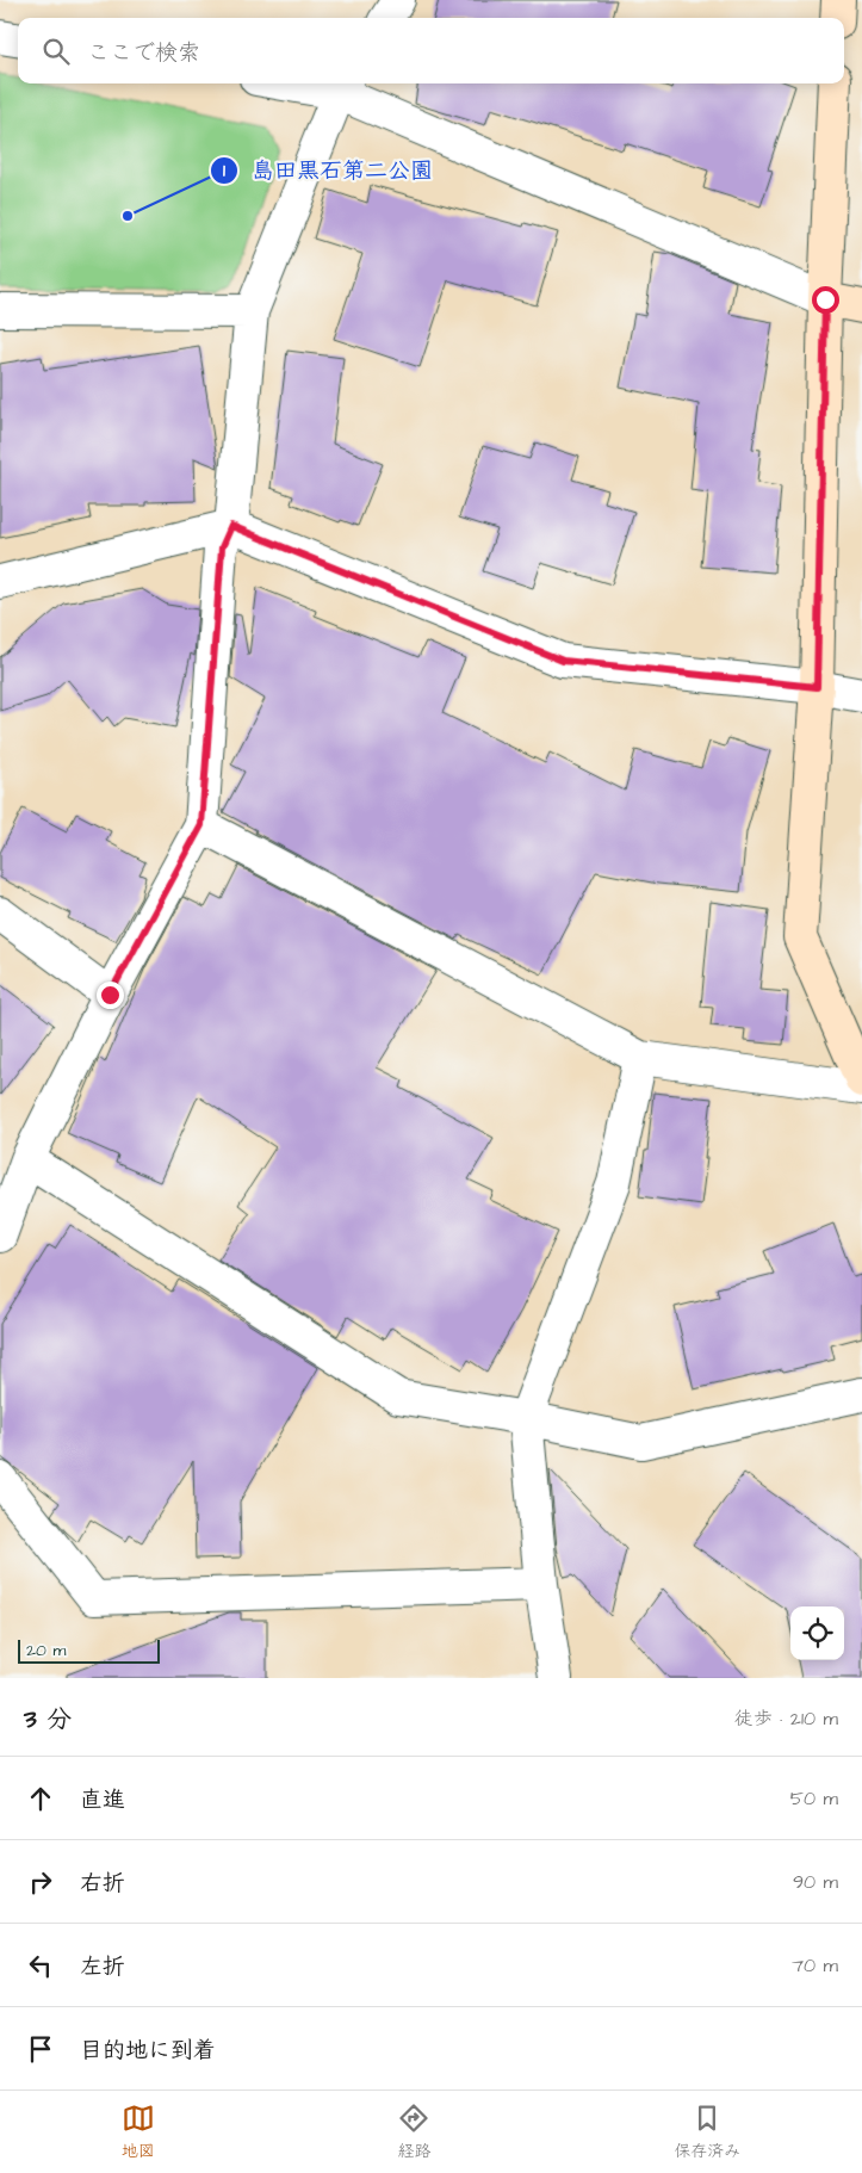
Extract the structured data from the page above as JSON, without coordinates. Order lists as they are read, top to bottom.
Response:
{
  "places": ["島田黒石第二公園"],
  "scale_bar": "20 m",
  "page": {
    "search": "ここで検索",
    "scale": "20 m",
    "heading": ["3 分", "徒歩 · 210 m"],
    "list": [
      ["直進", "50 m"],
      ["右折", "90 m"],
      ["左折", "70 m"],
      "目的地に到着"
    ],
    "nav": ["地図", "経路", "保存済み"]
  }
}
